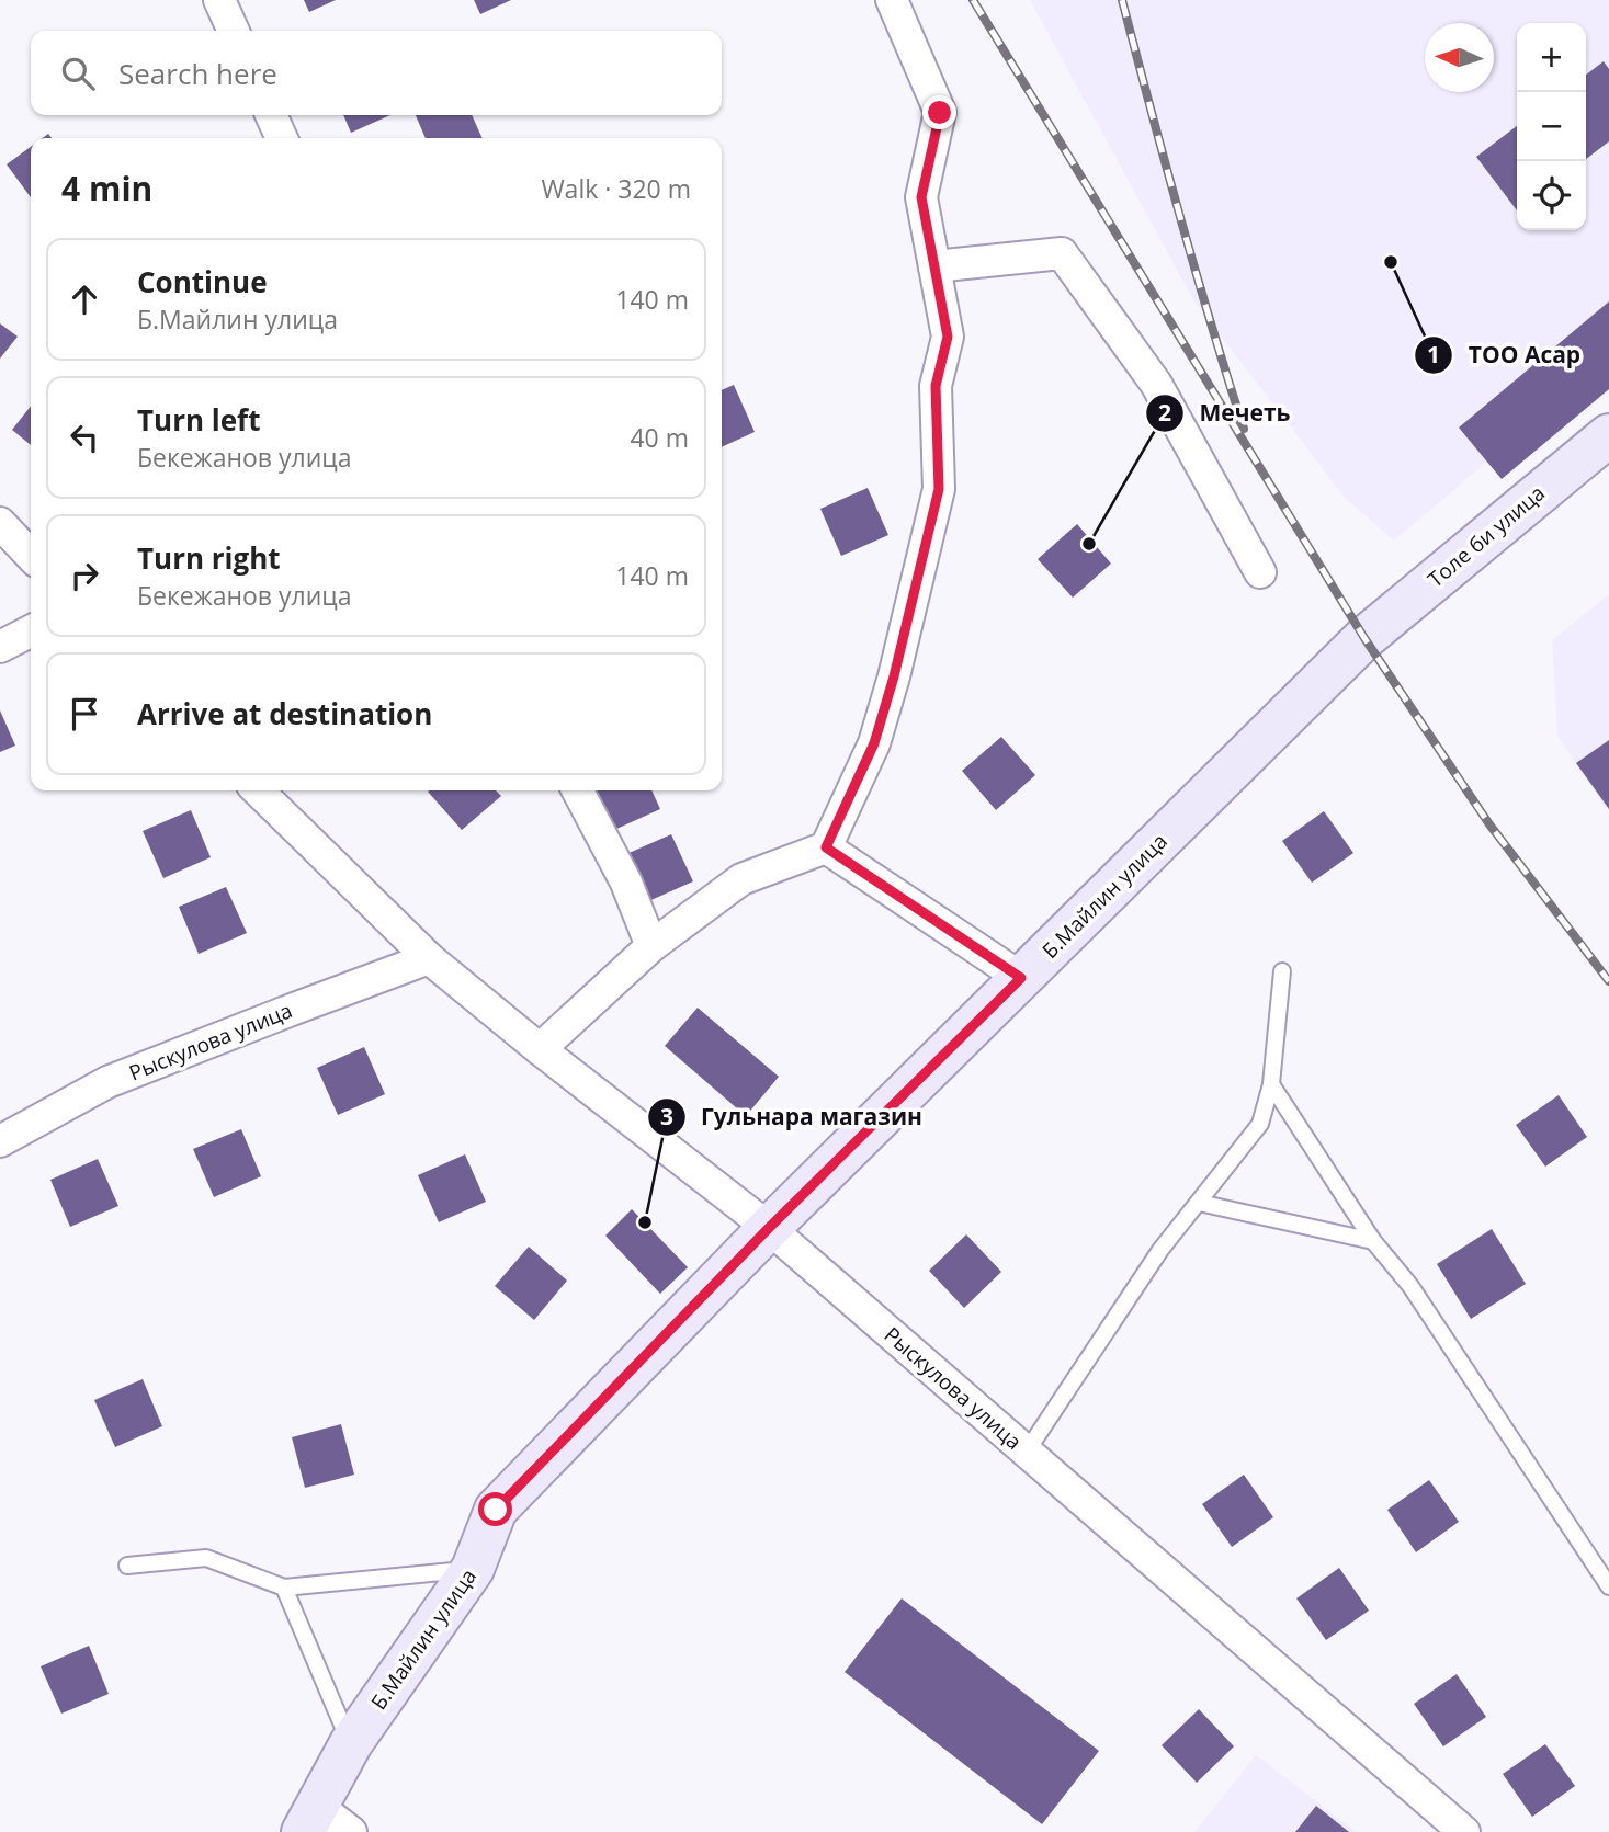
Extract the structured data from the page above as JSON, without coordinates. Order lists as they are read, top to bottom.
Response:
{
  "streets": {
    "street": ["Толе би улица", "Б.Майлин улица", "Рыскулова улица"]
  },
  "crossings": [
    ["Толе би улица", "Б.Майлин улица"],
    ["Б.Майлин улица", "Рыскулова улица"]
  ],
  "places": ["ТОО Асар", "Мечеть", "Гульнара магазин"],
  "north": "left",
  "page": {
    "map_buttons": ["+", "−"],
    "search": "Search here",
    "heading": ["4 min", "Walk · 320 m"],
    "list": [
      ["Continue", "Б.Майлин улица", "140 m"],
      ["Turn left", "Бекежанов улица", "40 m"],
      ["Turn right", "Бекежанов улица", "140 m"],
      "Arrive at destination"
    ]
  }
}
